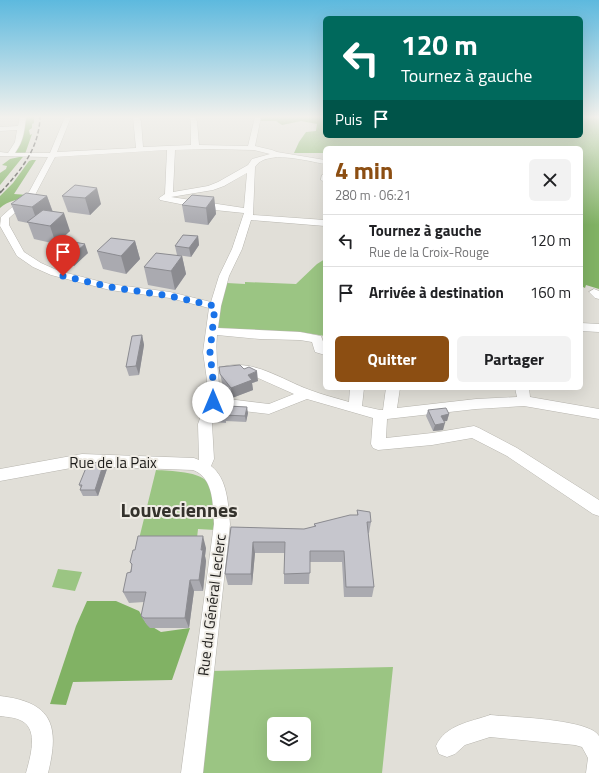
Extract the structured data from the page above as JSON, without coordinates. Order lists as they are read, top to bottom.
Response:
{
  "streets": {
    "street": ["Rue de la Paix", "Rue du Général Leclerc"]
  },
  "crossings": [
    ["Rue de la Paix", "Rue du Général Leclerc"]
  ],
  "districts": ["Louveciennes"],
  "page": {
    "turn": ["120 m", "Tournez à gauche"],
    "then": "Puis",
    "heading": ["4 min", "280 m · 06:21"],
    "list": [
      {
        "name": "Tournez à gauche",
        "note": "Rue de la Croix-Rouge",
        "value": "120 m"
      },
      {
        "name": "Arrivée à destination",
        "value": "160 m"
      }
    ],
    "buttons": ["Quitter", "Partager"]
  }
}
